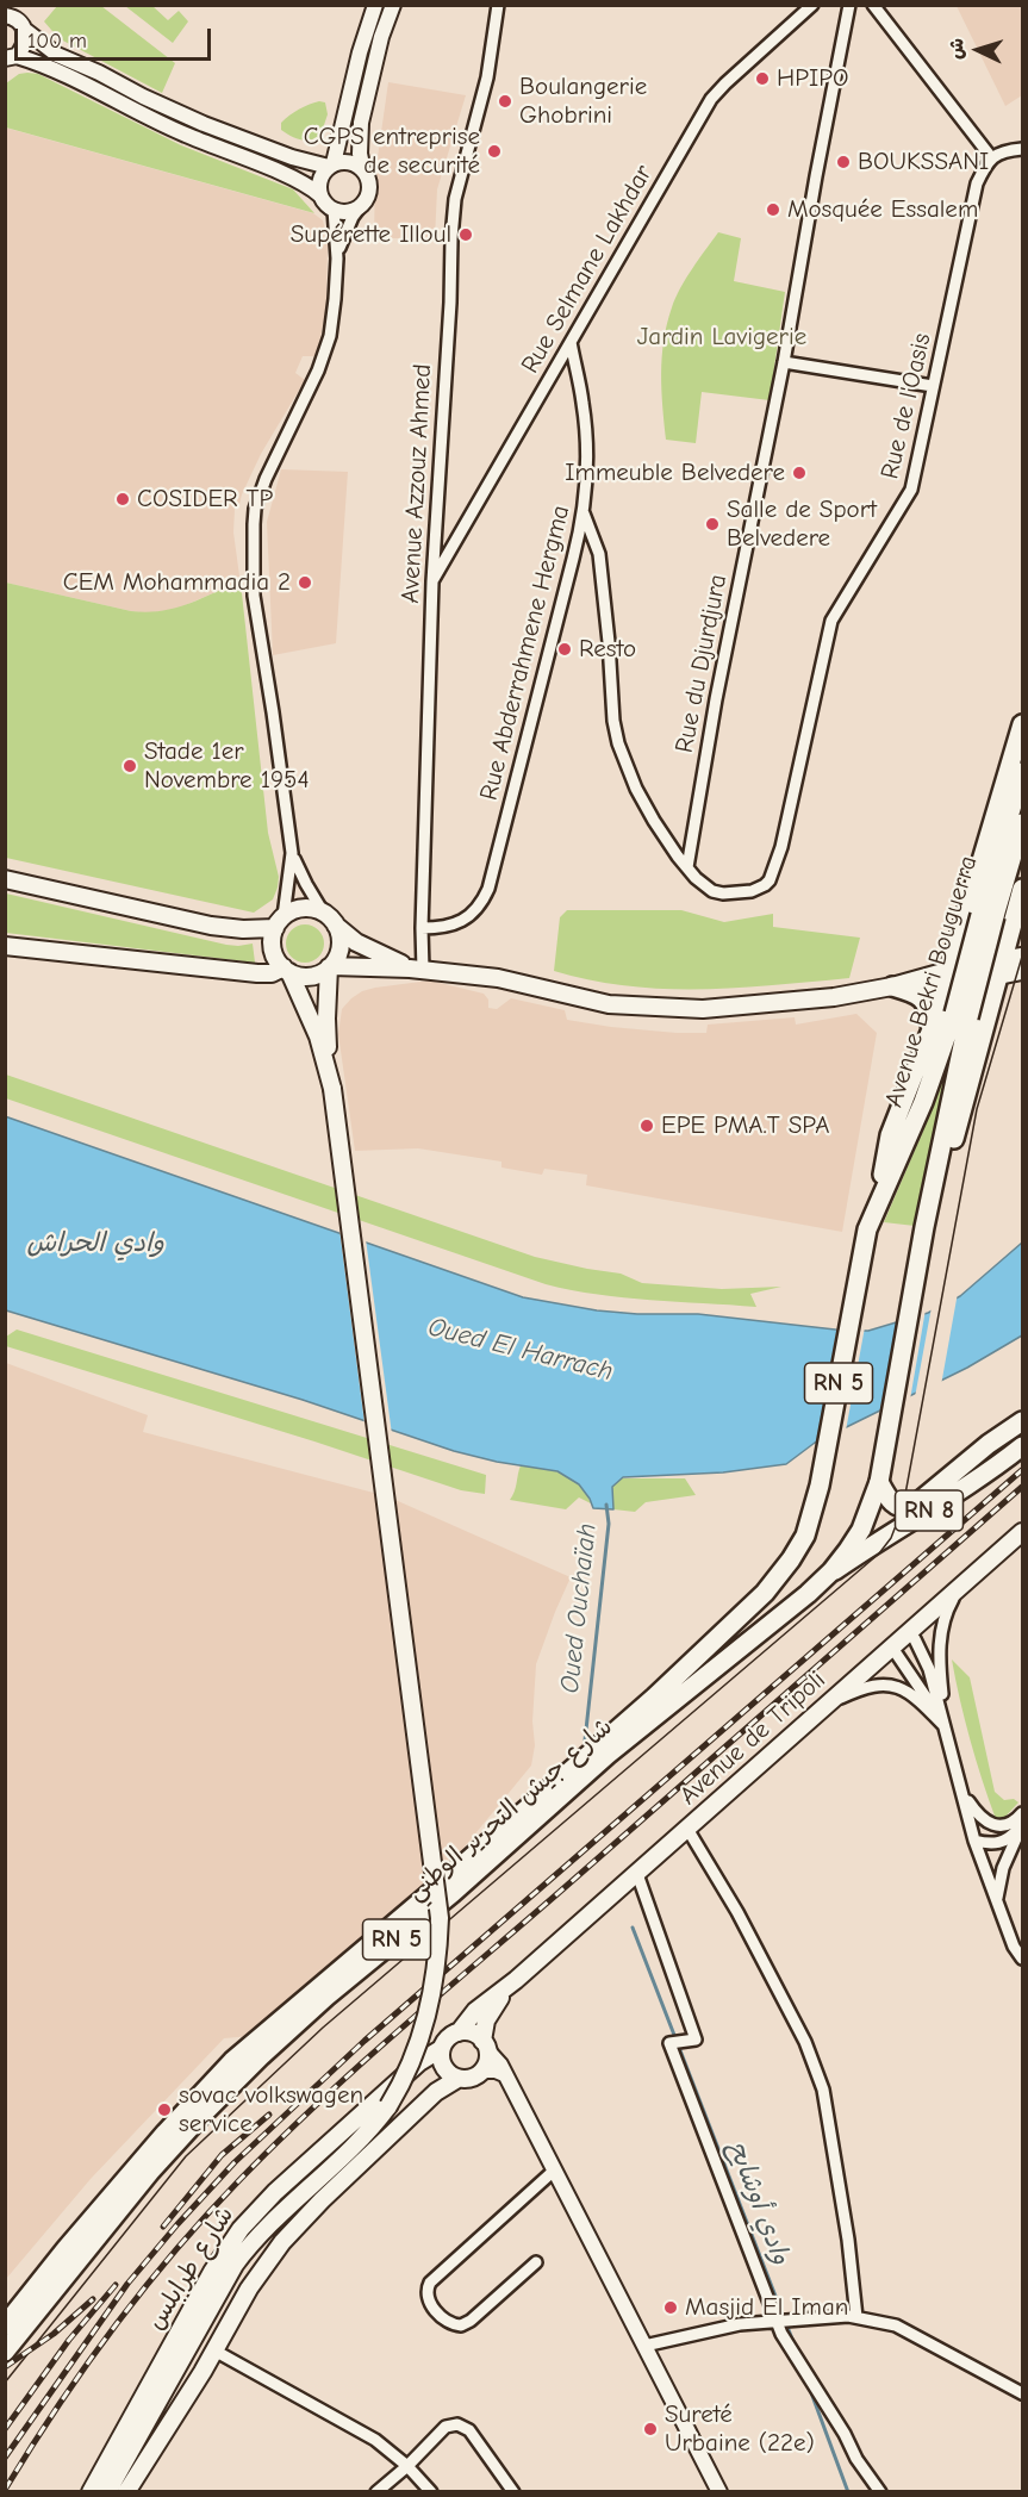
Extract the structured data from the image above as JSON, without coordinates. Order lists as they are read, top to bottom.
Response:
{
  "streets": {
    "main road": [
      "Avenue Bekri Bouguerra",
      "RN 5",
      "RN 8",
      "Avenue de Tripoli",
      "شارع جيش التحرير الوطني",
      "شارع طرابلس"
    ],
    "street": [
      "Rue Selmane Lakhdar",
      "Rue de l'Oasis",
      "Avenue Azzouz Ahmed",
      "Rue Abderrahmene Hergma",
      "Rue du Djurdjura"
    ]
  },
  "crossings": [
    ["Rue Selmane Lakhdar", "Avenue Azzouz Ahmed"],
    ["Rue Selmane Lakhdar", "Rue Abderrahmene Hergma"],
    ["Rue de l'Oasis", "Rue Abderrahmene Hergma"],
    ["Rue de l'Oasis", "Rue du Djurdjura"],
    ["Avenue Azzouz Ahmed", "Rue Abderrahmene Hergma"],
    ["Avenue Bekri Bouguerra", "RN 5"],
    ["Avenue Bekri Bouguerra", "RN 8"],
    ["Avenue Bekri Bouguerra", "شارع جيش التحرير الوطني"],
    ["RN 5", "RN 8"],
    ["RN 5", "شارع جيش التحرير الوطني"],
    ["RN 8", "شارع جيش التحرير الوطني"],
    ["Avenue de Tripoli", "شارع طرابلس"]
  ],
  "water": [
    "وادي الحراش",
    "Oued El Harrach",
    "Oued Ouchaïah",
    "وادي أوشايح"
  ],
  "parks": ["Jardin Lavigerie"],
  "places": [
    "HPIPO",
    "Boulangerie Ghobrini",
    "CGPS entreprise de securité",
    "BOUKSSANI",
    "Mosquée Essalem",
    "Supérette Illoul",
    "Immeuble Belvedere",
    "COSIDER TP",
    "Salle de Sport Belvedere",
    "CEM Mohammadia 2",
    "Resto",
    "Stade 1er Novembre 1954",
    "EPE PMA.T SPA",
    "sovac volkswagen service",
    "Masjid El Iman",
    "Sureté Urbaine (22e)"
  ],
  "scale_bar": "100 m",
  "north": "left"
}
